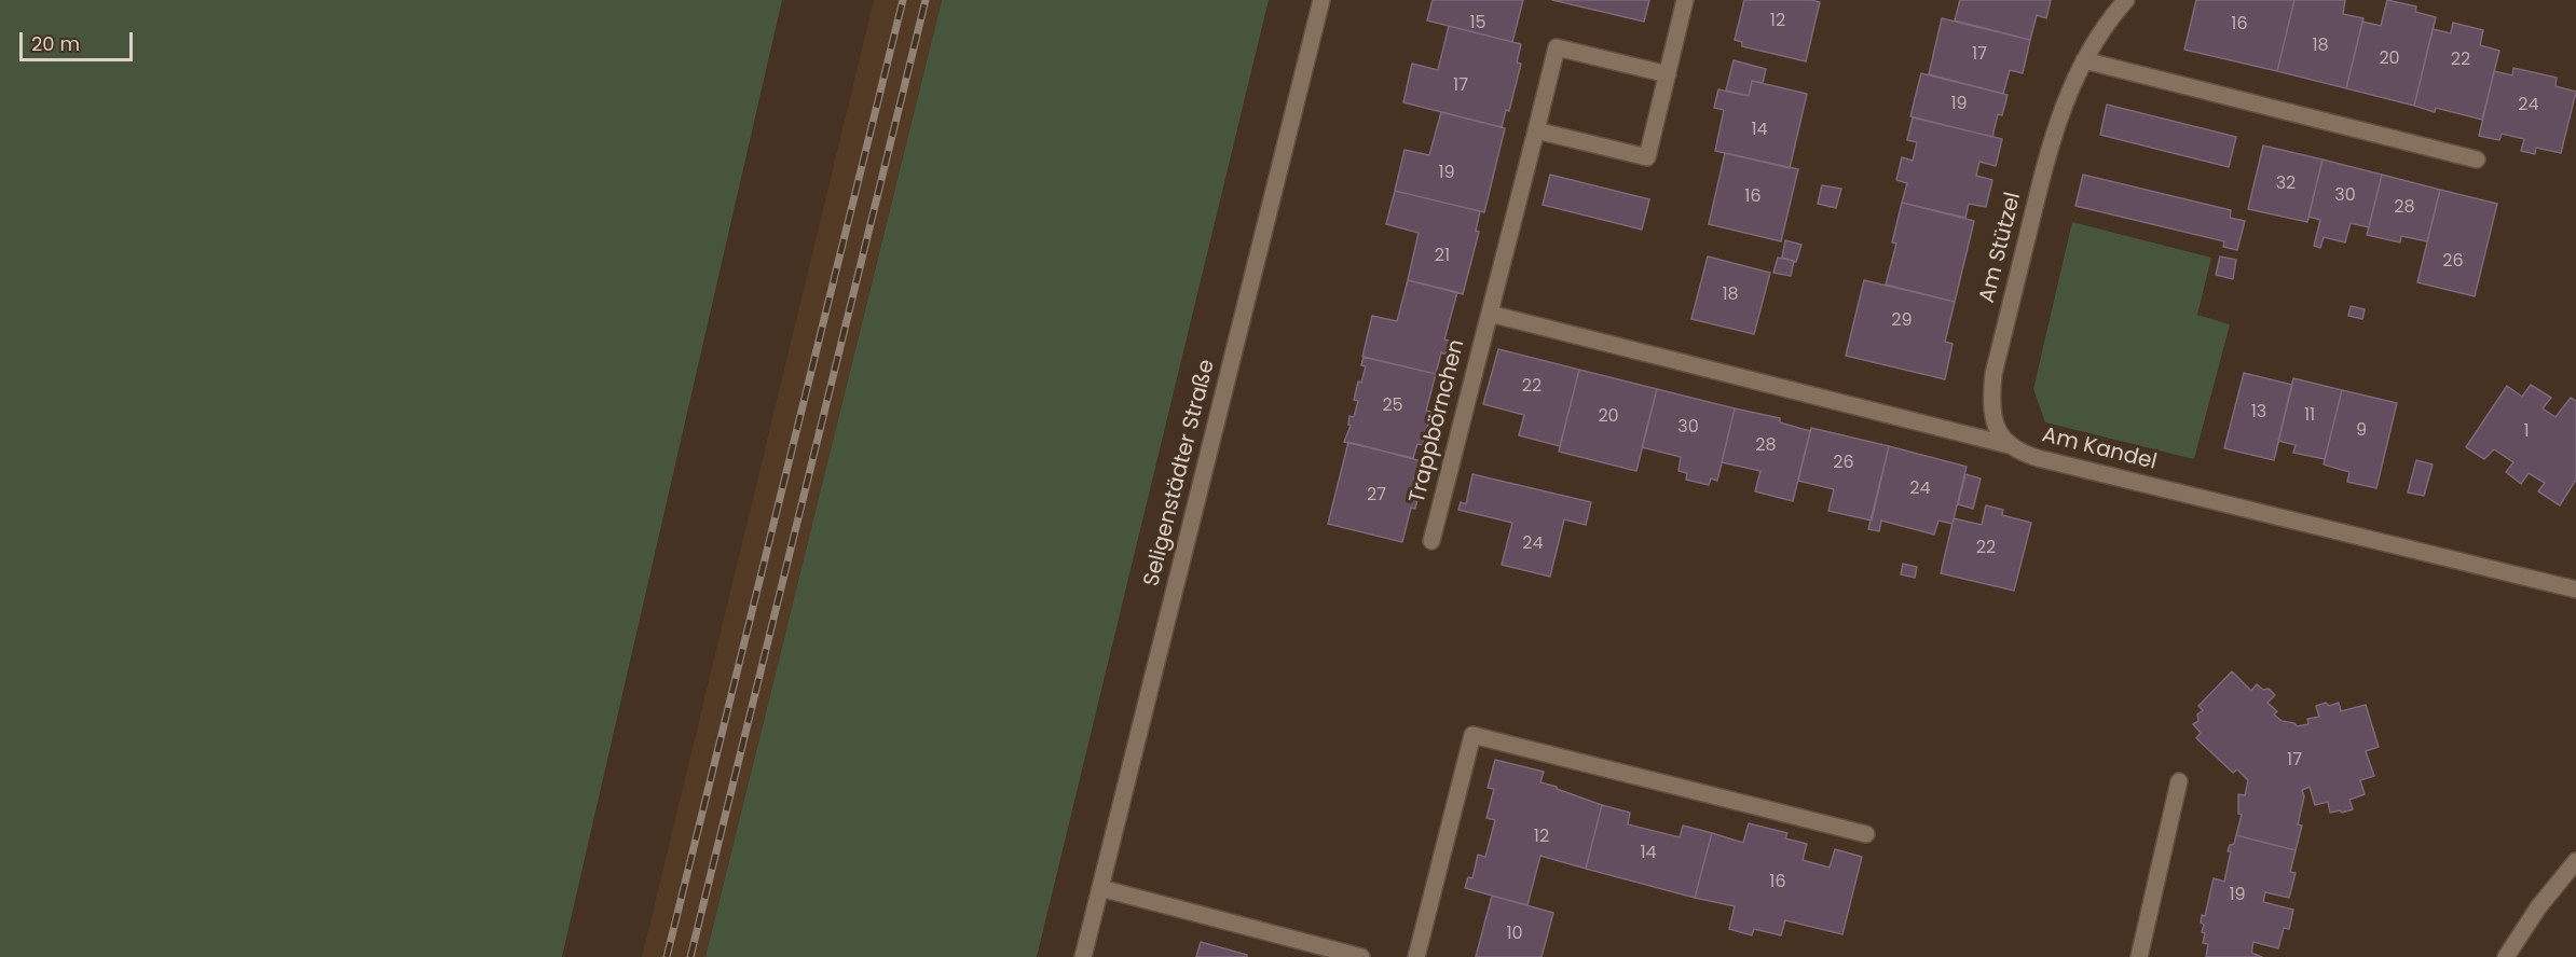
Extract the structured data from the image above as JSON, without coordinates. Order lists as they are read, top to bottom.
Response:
{
  "streets": {
    "street": [
      "Am Stützel",
      "Trappbörnchen",
      "Am Kandel",
      "Seligenstädter Straße"
    ]
  },
  "crossings": [
    ["Am Stützel", "Am Kandel"],
    ["Trappbörnchen", "Am Kandel"]
  ],
  "house_numbers": [
    "12",
    "15",
    "16",
    "18",
    "17",
    "20",
    "22",
    "17",
    "19",
    "24",
    "14",
    "19",
    "32",
    "30",
    "16",
    "28",
    "21",
    "26",
    "18",
    "29",
    "22",
    "25",
    "13",
    "11",
    "20",
    "30",
    "9",
    "1",
    "28",
    "26",
    "24",
    "27",
    "24",
    "22",
    "17",
    "12",
    "14",
    "16",
    "19",
    "10"
  ],
  "scale_bar": "20 m"
}
